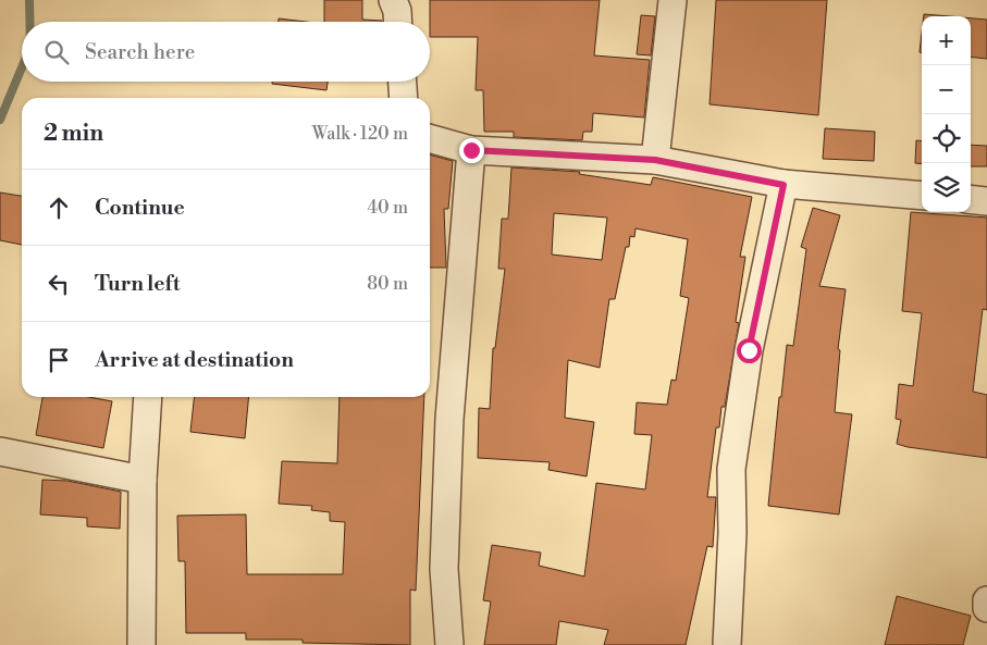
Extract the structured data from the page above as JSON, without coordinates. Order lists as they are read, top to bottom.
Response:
{
  "page": {
    "map_buttons": ["+", "−"],
    "search": "Search here",
    "heading": ["2 min", "Walk · 120 m"],
    "list": [
      ["Continue", "40 m"],
      ["Turn left", "80 m"],
      "Arrive at destination"
    ]
  }
}
